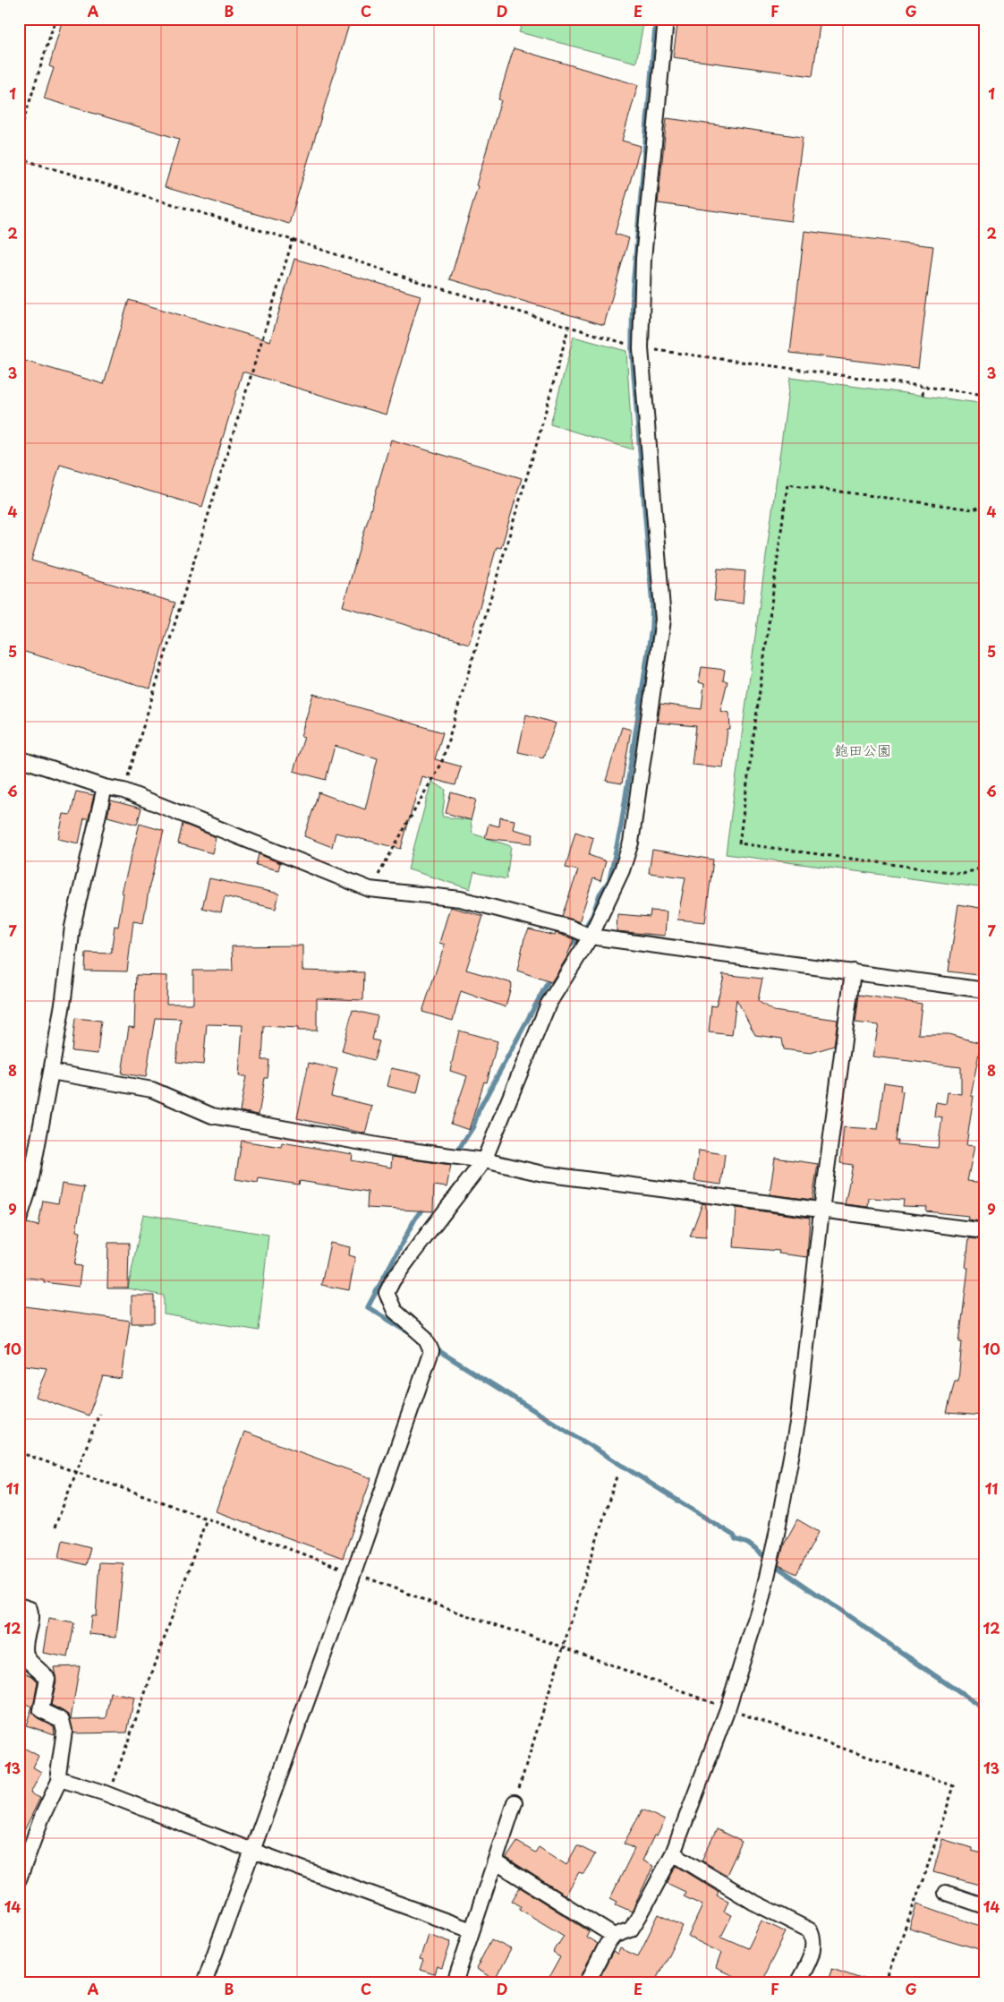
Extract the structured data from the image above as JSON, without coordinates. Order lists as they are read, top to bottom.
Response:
{
  "parks": ["飽田公園"],
  "grid": {
    "columns": [
      "A",
      "B",
      "C",
      "D",
      "E",
      "F",
      "G"
    ],
    "rows": [
      "1",
      "2",
      "3",
      "4",
      "5",
      "6",
      "7",
      "8",
      "9",
      "10",
      "11",
      "12",
      "13",
      "14"
    ]
  }
}
